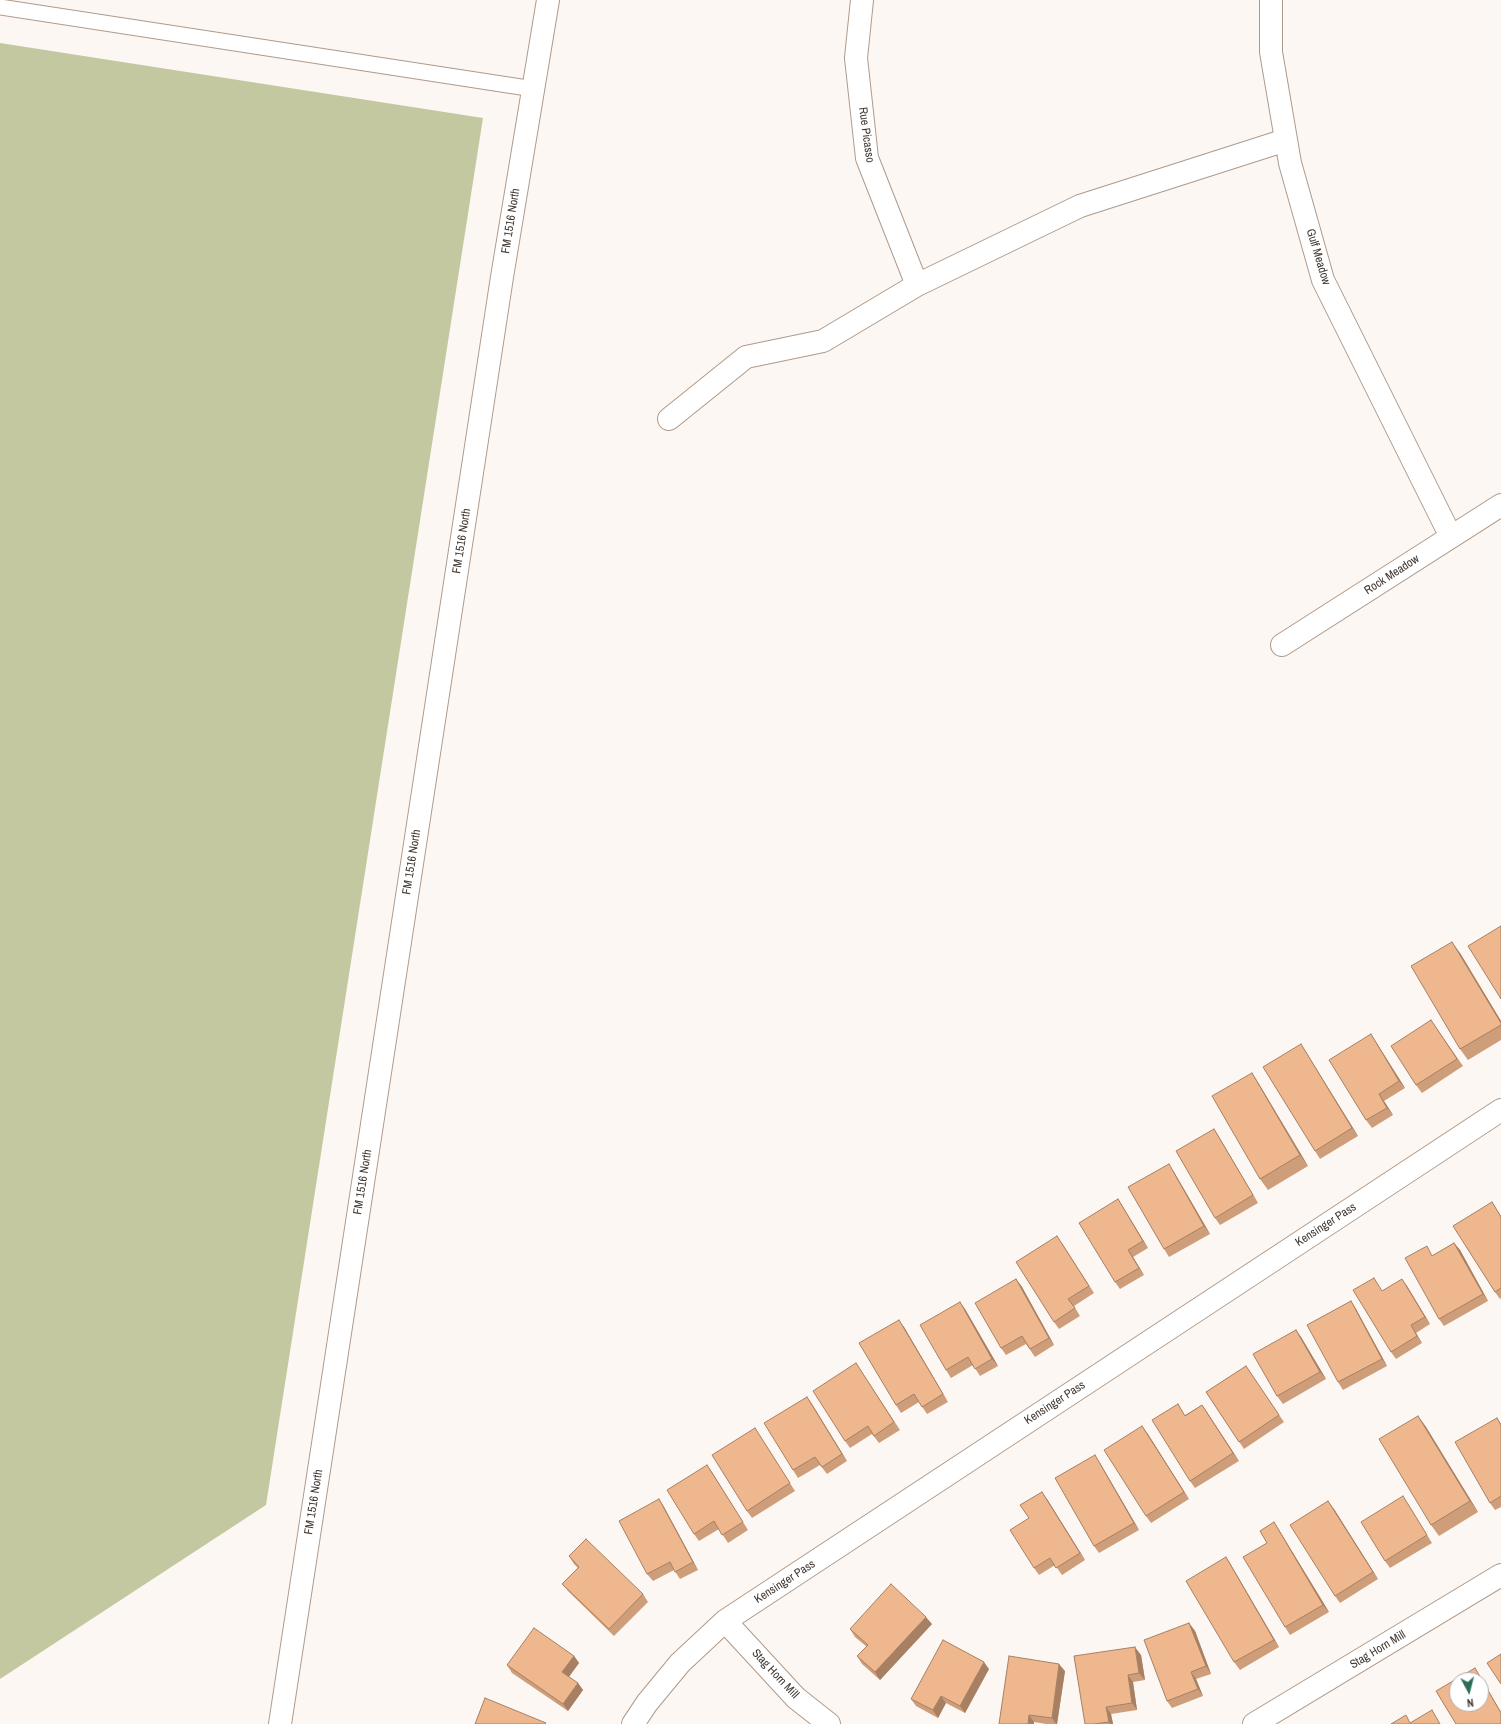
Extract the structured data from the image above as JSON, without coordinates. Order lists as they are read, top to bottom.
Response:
{
  "streets": {
    "street": [
      "Rue Picasso",
      "FM 1516 North",
      "Gulf Meadow",
      "Rock Meadow",
      "Kensinger Pass",
      "Stag Horn Mill"
    ]
  },
  "crossings": [
    ["Gulf Meadow", "Rock Meadow"],
    ["Kensinger Pass", "Stag Horn Mill"]
  ],
  "north": "bottom"
}
